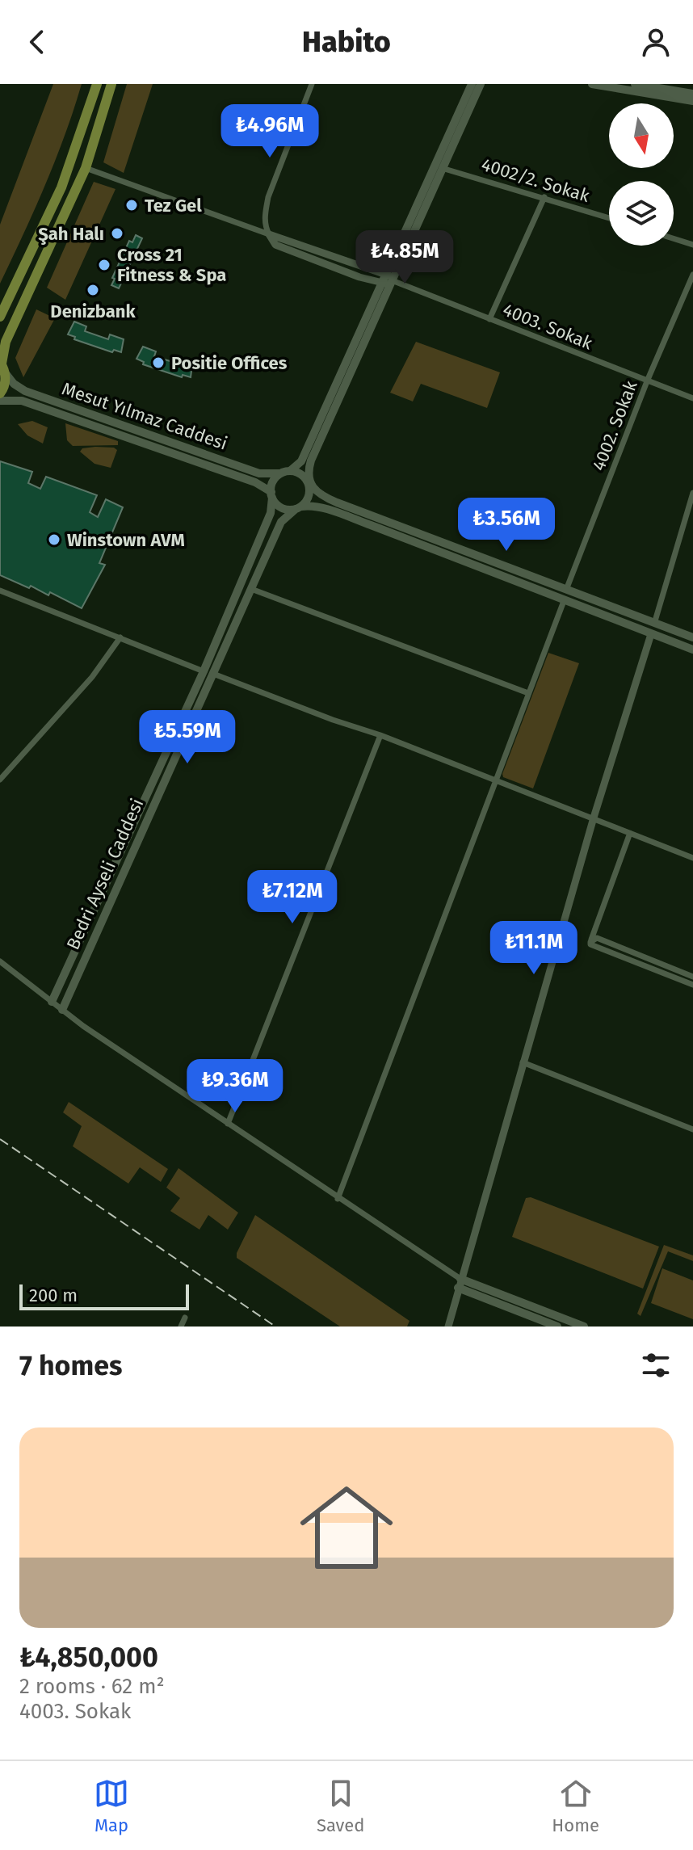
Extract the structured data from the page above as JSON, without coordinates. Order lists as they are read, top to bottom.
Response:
{
  "streets": {
    "main road": ["Mesut Yılmaz Caddesi", "Bedri Ayseli Caddesi"],
    "street": ["4002/2. Sokak", "4003. Sokak", "4002. Sokak"]
  },
  "crossings": [
    ["4003. Sokak", "4002. Sokak"],
    ["Mesut Yılmaz Caddesi", "Bedri Ayseli Caddesi"]
  ],
  "places": [
    "Tez Gel",
    "Şah Halı",
    "Cross 21 Fitness & Spa",
    "Denizbank",
    "Positie Offices",
    "Winstown AVM"
  ],
  "scale_bar": "200 m",
  "north": "bottom",
  "page": {
    "header": "Habito",
    "price": [
      "₺4.96M",
      "₺4.85M",
      "₺3.56M",
      "₺5.59M",
      "₺7.12M",
      "₺11.1M",
      "₺9.36M"
    ],
    "scale": "200 m",
    "heading": "7 homes",
    "list": [
      {
        "name": "₺4,850,000",
        "note": "2 rooms · 62 m² · 4003. Sokak"
      }
    ],
    "tabs": ["Map", "Saved", "Home"]
  }
}
